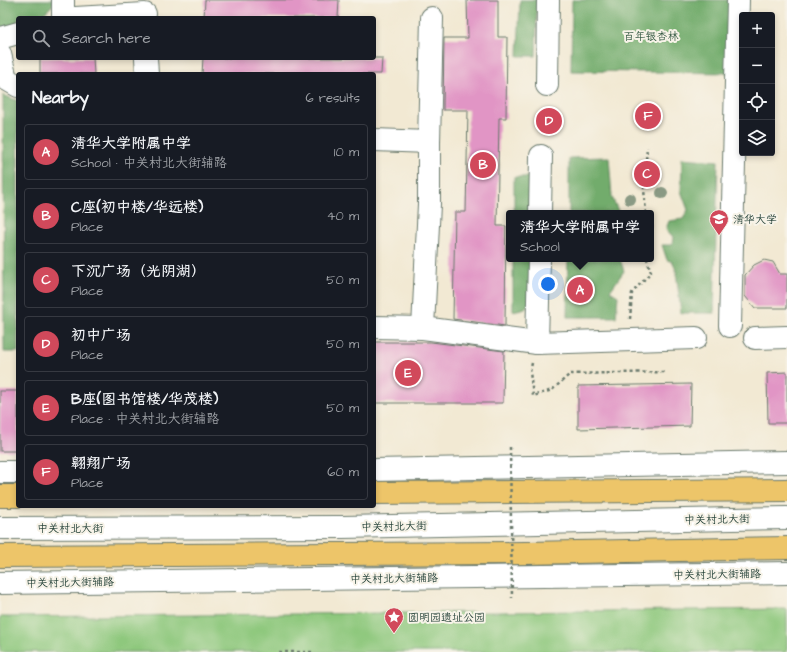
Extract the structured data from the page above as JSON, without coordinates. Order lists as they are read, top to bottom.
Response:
{
  "streets": {
    "street": ["中关村北大街", "中关村北大街辅路"]
  },
  "parks": ["百年银杏林"],
  "places": {
    "school or university": ["清华大学"],
    "place": ["圆明园遗址公园"]
  },
  "page": {
    "map_buttons": ["+", "−"],
    "search": "Search here",
    "heading": ["Nearby", "6 results"],
    "pins": [
      "F",
      "D",
      "B",
      "C",
      "A",
      "E"
    ],
    "list": [
      {
        "mark": "A",
        "name": "清华大学附属中学",
        "note": "School · 中关村北大街辅路",
        "value": "10 m"
      },
      {
        "mark": "B",
        "name": "C座(初中楼/华远楼)",
        "note": "Place",
        "value": "40 m"
      },
      {
        "mark": "C",
        "name": "下沉广场（光阴湖）",
        "note": "Place",
        "value": "50 m"
      },
      {
        "mark": "D",
        "name": "初中广场",
        "note": "Place",
        "value": "50 m"
      },
      {
        "mark": "E",
        "name": "B座(图书馆楼/华茂楼)",
        "note": "Place · 中关村北大街辅路",
        "value": "50 m"
      },
      {
        "mark": "F",
        "name": "翱翔广场",
        "note": "Place",
        "value": "60 m"
      }
    ],
    "popup": ["清华大学附属中学", "School"]
  }
}
